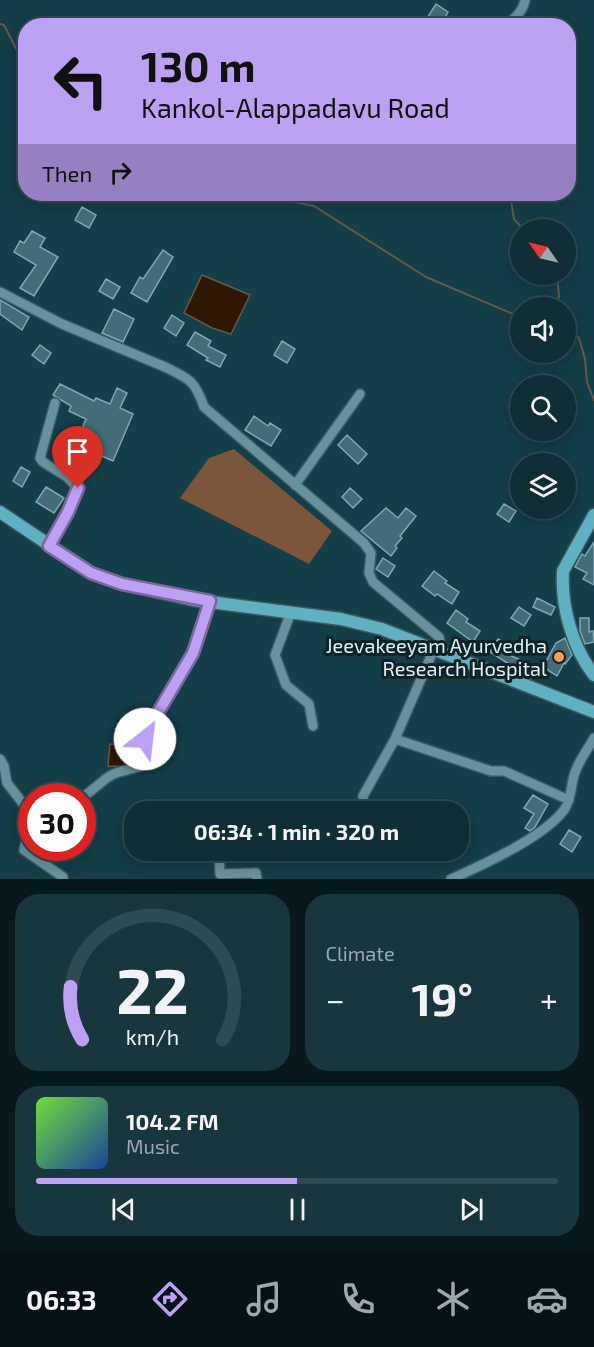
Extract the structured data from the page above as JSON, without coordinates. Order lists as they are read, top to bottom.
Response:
{
  "places": ["Jeevakeeyam Ayurvedha Research Hospital"],
  "north": "top left",
  "page": {
    "turn": ["130 m", "Kankol-Alappadavu Road"],
    "then": "Then",
    "limit": "30",
    "trip": "06:34 · 1 min · 320 m",
    "tile": "Climate",
    "heat": ["−", "19°", "+"],
    "song": ["104.2 FM", "Music"],
    "tabs": "06:33",
    "gauge": ["22", "km/h"]
  }
}
